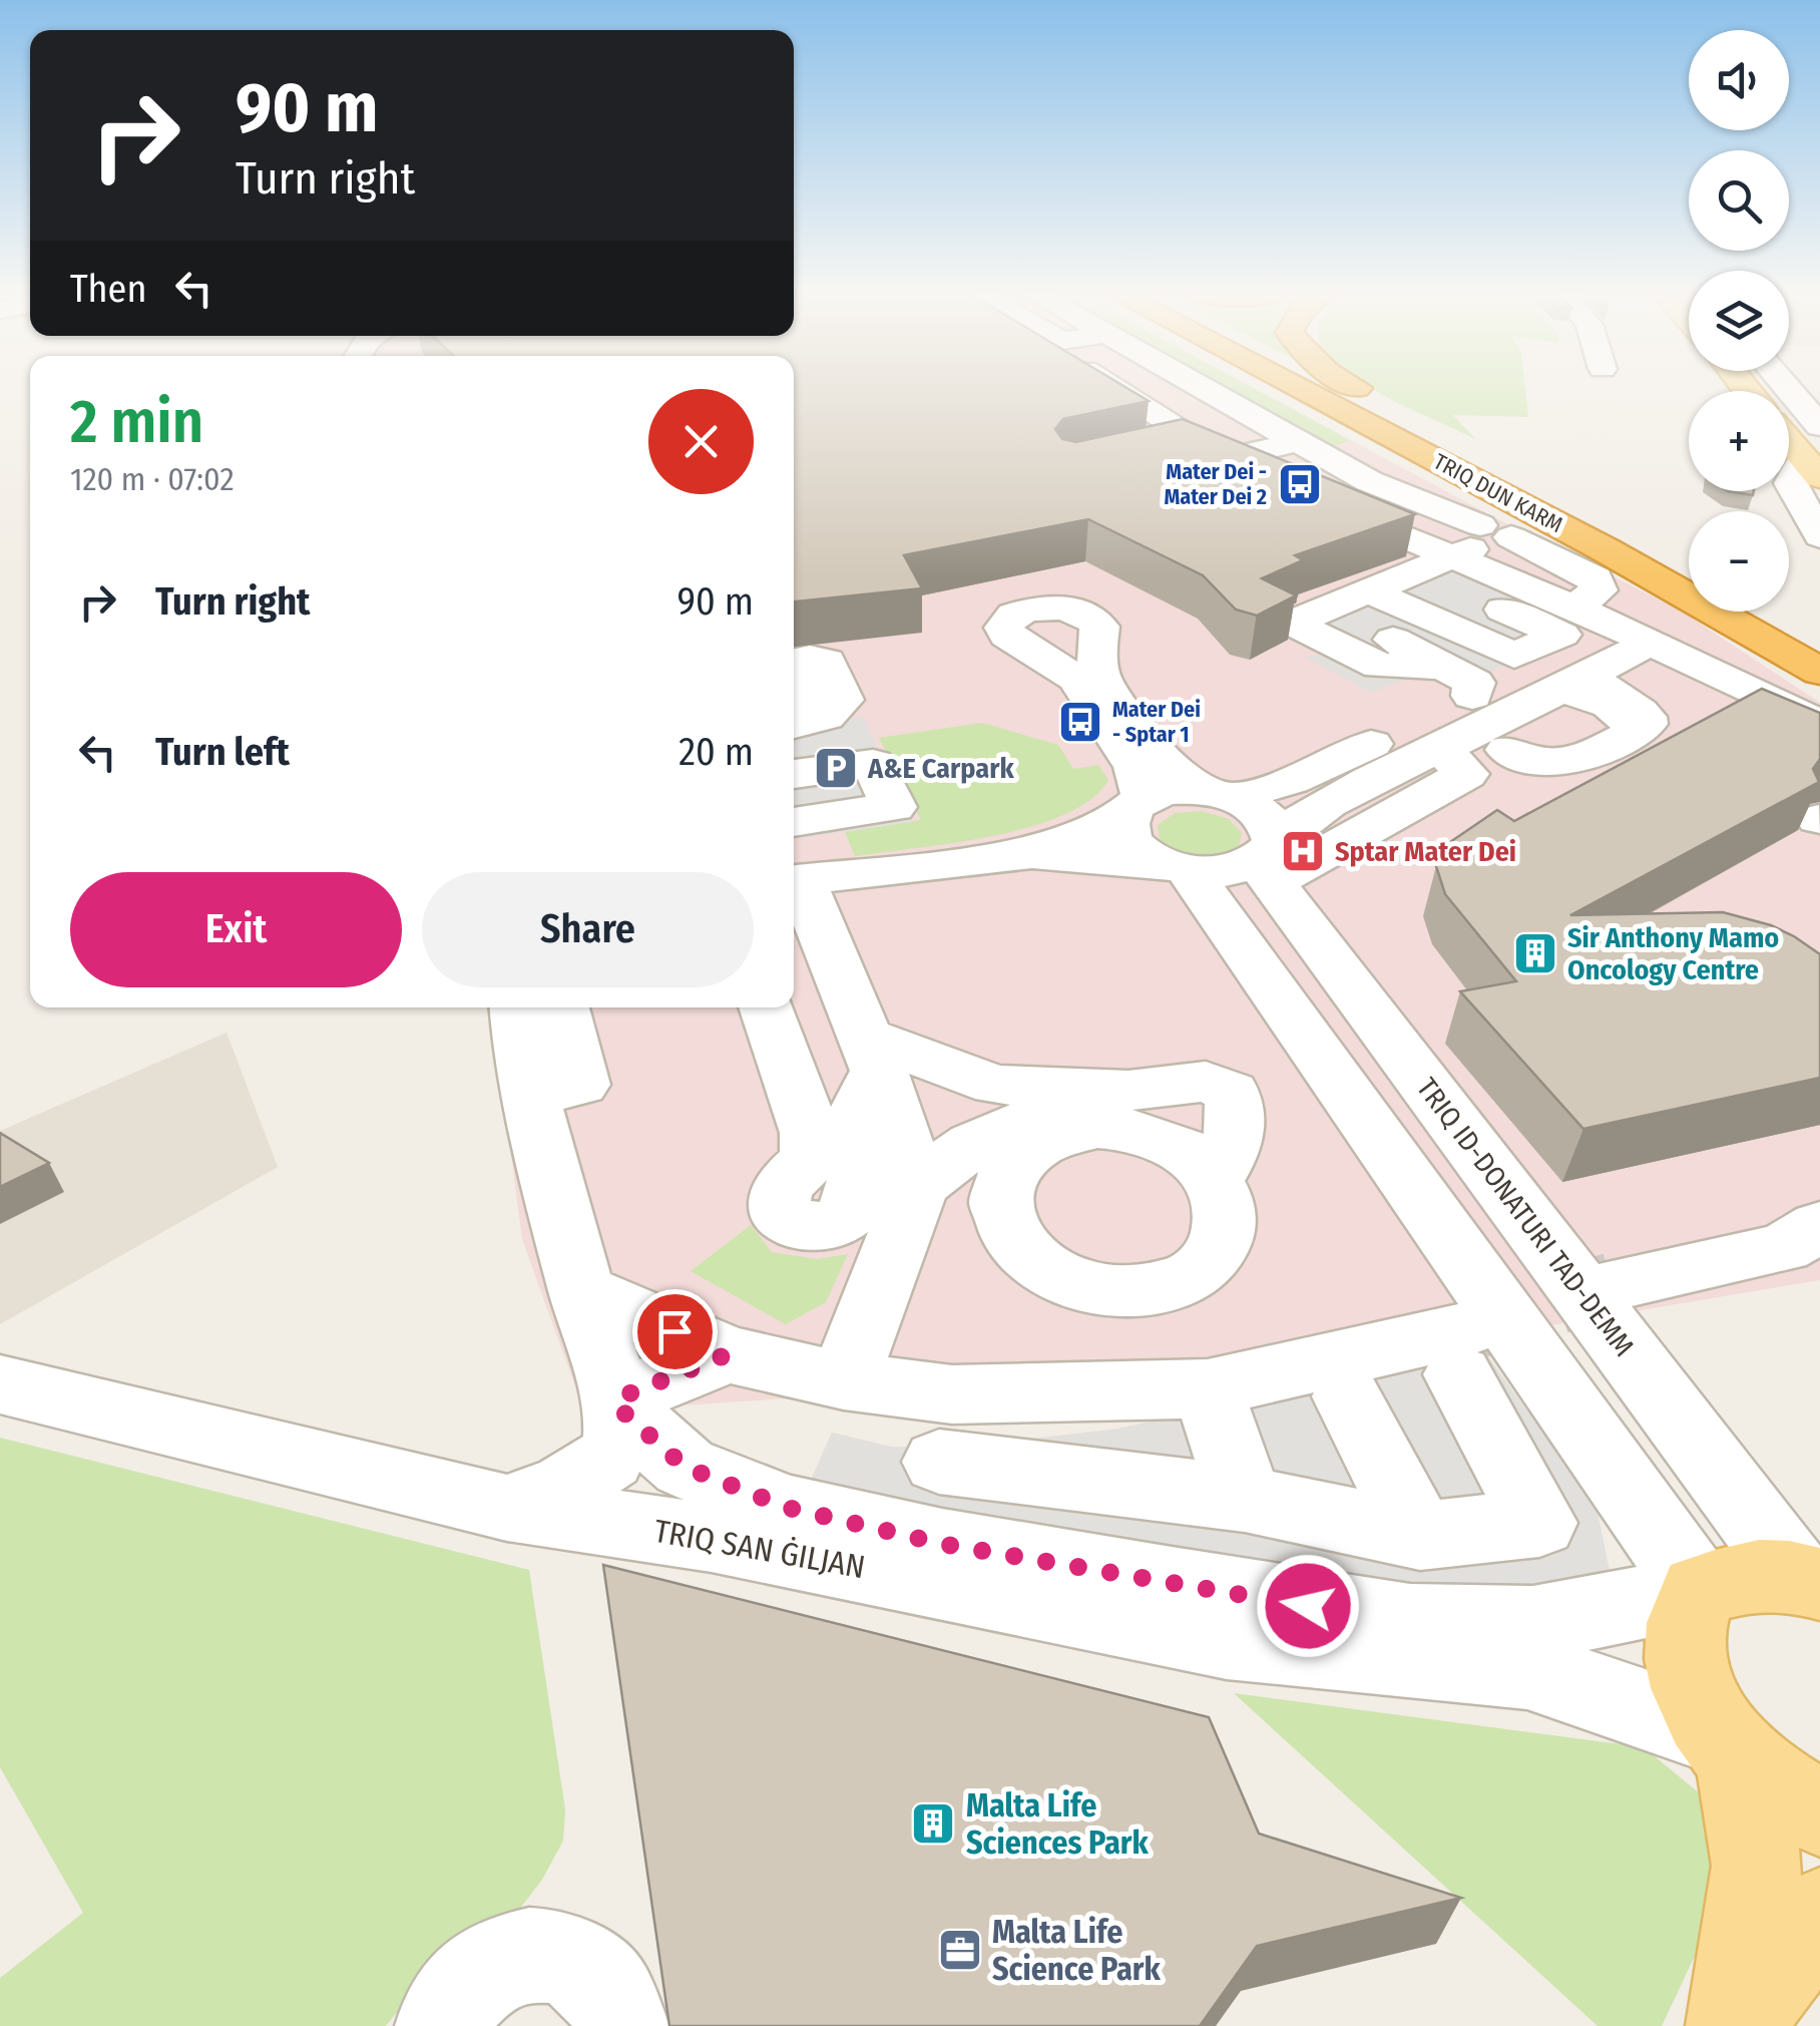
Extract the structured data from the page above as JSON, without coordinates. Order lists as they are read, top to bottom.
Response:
{
  "streets": {
    "highway": ["TRIQ DUN KARM"],
    "street": ["TRIQ ID-DONATURI TAD-DEMM", "TRIQ SAN ĠILJAN"]
  },
  "places": {
    "bus stop": ["Mater Dei - Mater Dei 2", "Mater Dei - Sptar 1"],
    "parking": ["A&E Carpark"],
    "hospital": ["Sptar Mater Dei"],
    "building": ["Sir Anthony Mamo Oncology Centre", "Malta Life Sciences Park"],
    "office": ["Malta Life Science Park"]
  },
  "page": {
    "map_buttons": ["+", "−"],
    "turn": ["90 m", "Turn right"],
    "then": "Then",
    "heading": ["2 min", "120 m · 07:02"],
    "list": [
      {
        "name": "Turn right",
        "value": "90 m"
      },
      {
        "name": "Turn left",
        "value": "20 m"
      }
    ],
    "buttons": ["Exit", "Share"]
  }
}
